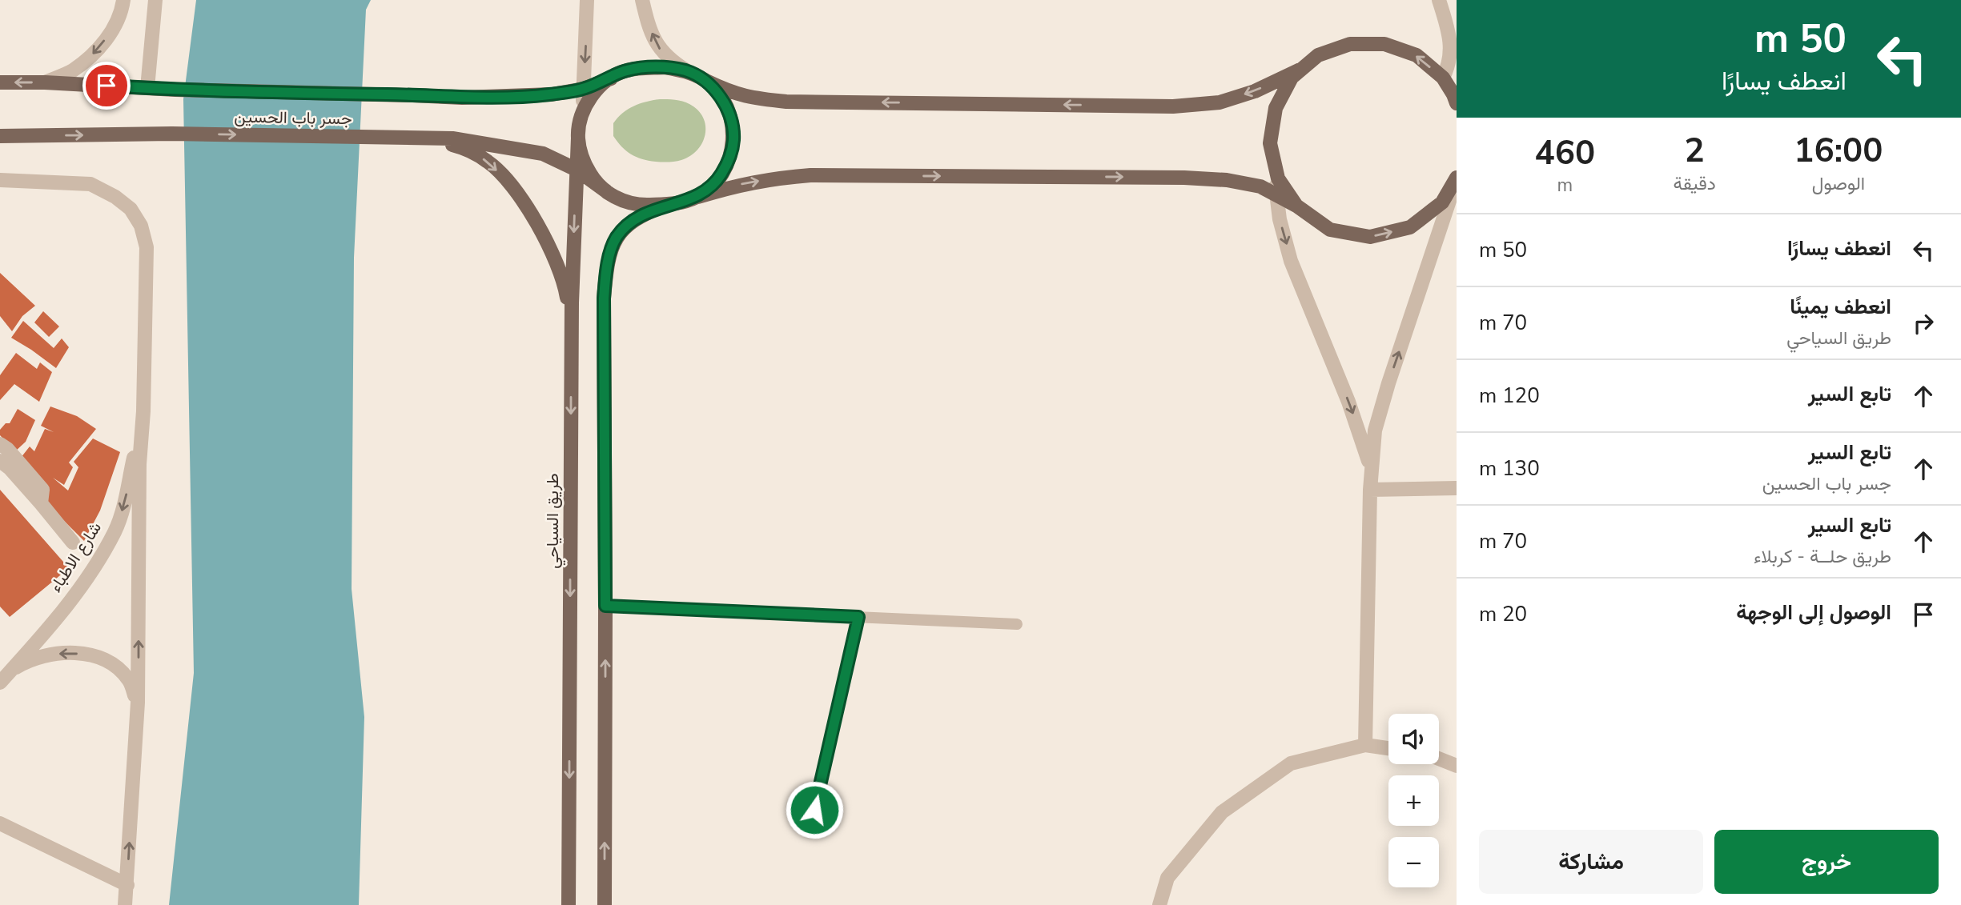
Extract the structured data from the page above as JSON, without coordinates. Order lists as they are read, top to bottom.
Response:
{
  "streets": {
    "main road": ["جسر باب الحسين", "طريق السياحي"],
    "street": ["شارع الاطباء"]
  },
  "crossings": [
    ["جسر باب الحسين", "طريق السياحي"]
  ],
  "page": {
    "turn": ["50 m", "انعطف يسارًا"],
    "eta": [
      "16:00",
      "الوصول",
      "2",
      "دقيقة",
      "460",
      "m"
    ],
    "list": [
      {
        "name": "انعطف يسارًا",
        "value": "50 m"
      },
      {
        "name": "انعطف يمينًا",
        "note": "طريق السياحي",
        "value": "70 m"
      },
      {
        "name": "تابع السير",
        "value": "120 m"
      },
      {
        "name": "تابع السير",
        "note": "جسر باب الحسين",
        "value": "130 m"
      },
      {
        "name": "تابع السير",
        "note": "طريق حلــة - كربلاء",
        "value": "70 m"
      },
      {
        "name": "الوصول إلى الوجهة",
        "value": "20 m"
      }
    ],
    "map_buttons": ["+", "−"],
    "buttons": ["خروج", "مشاركة"]
  }
}
